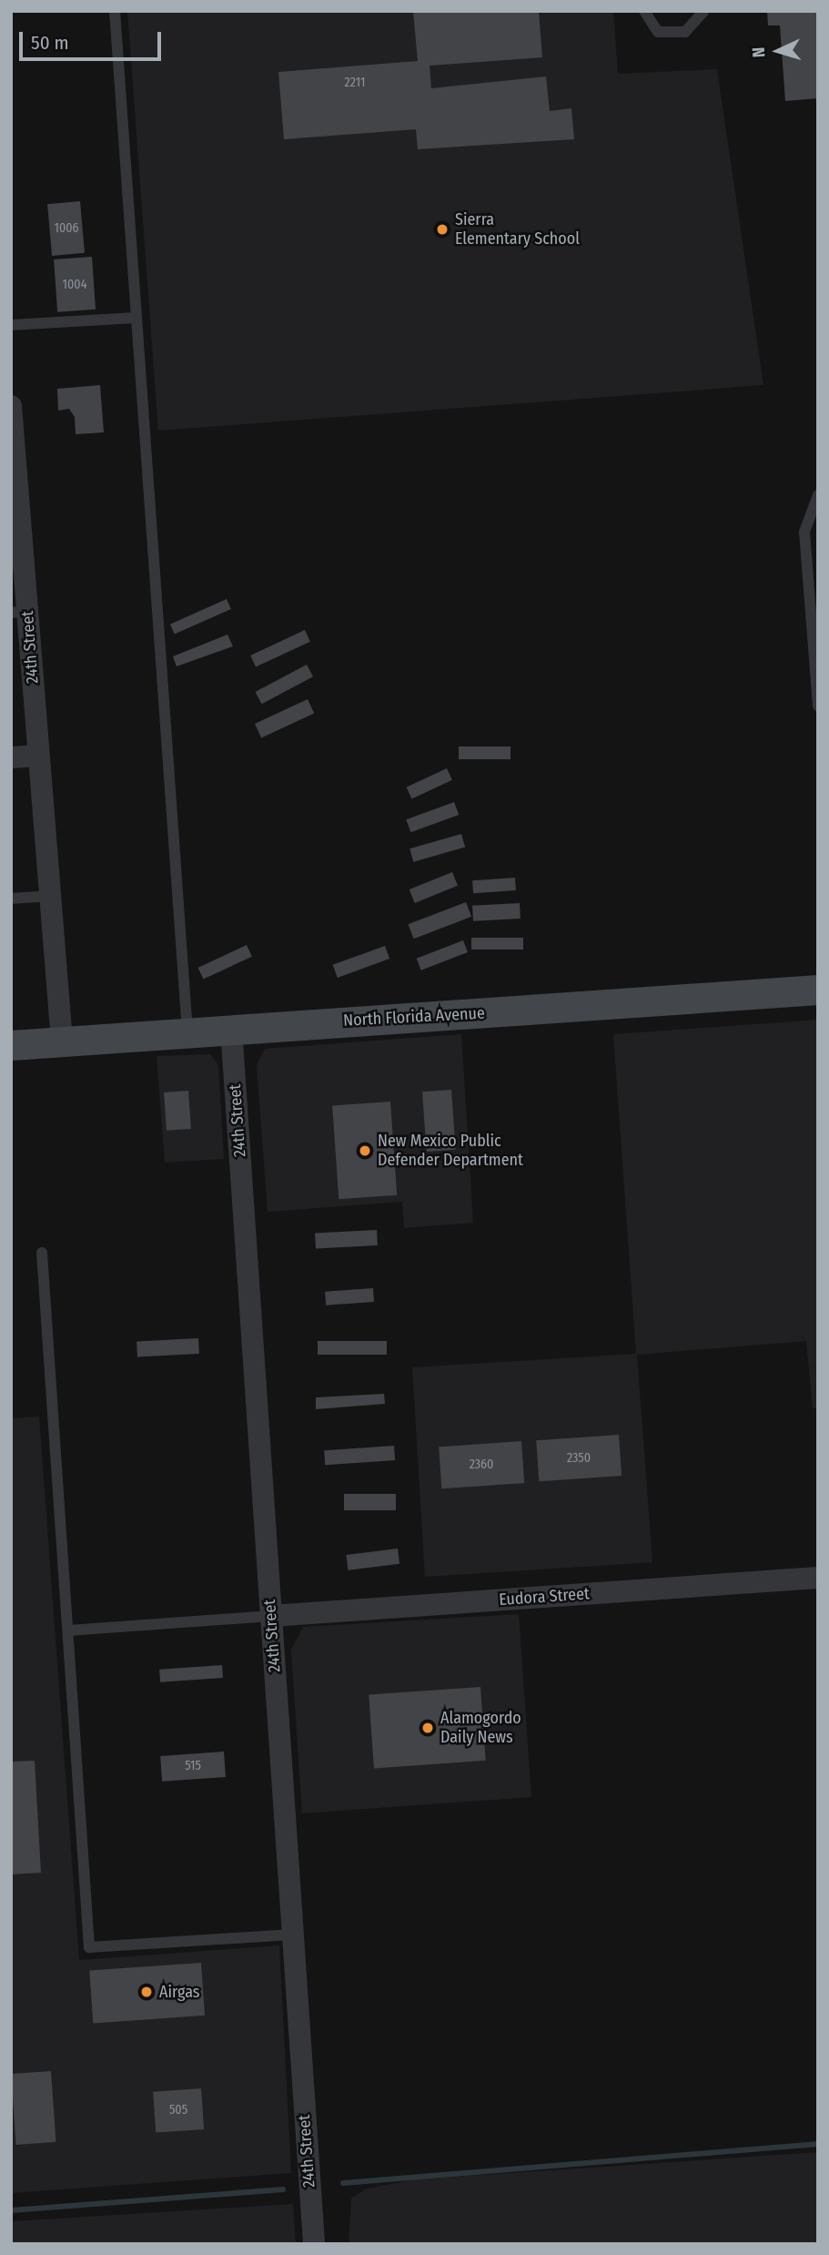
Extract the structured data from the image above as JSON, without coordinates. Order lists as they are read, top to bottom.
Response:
{
  "streets": {
    "main road": ["North Florida Avenue"],
    "street": ["24th Street", "Eudora Street"]
  },
  "crossings": [
    ["24th Street", "North Florida Avenue"],
    ["24th Street", "Eudora Street"]
  ],
  "places": [
    "Sierra Elementary School",
    "New Mexico Public Defender Department",
    "Alamogordo Daily News",
    "Airgas"
  ],
  "house_numbers": [
    "2211",
    "1006",
    "1004",
    "2350",
    "2360",
    "515",
    "505"
  ],
  "scale_bar": "50 m",
  "north": "left"
}
